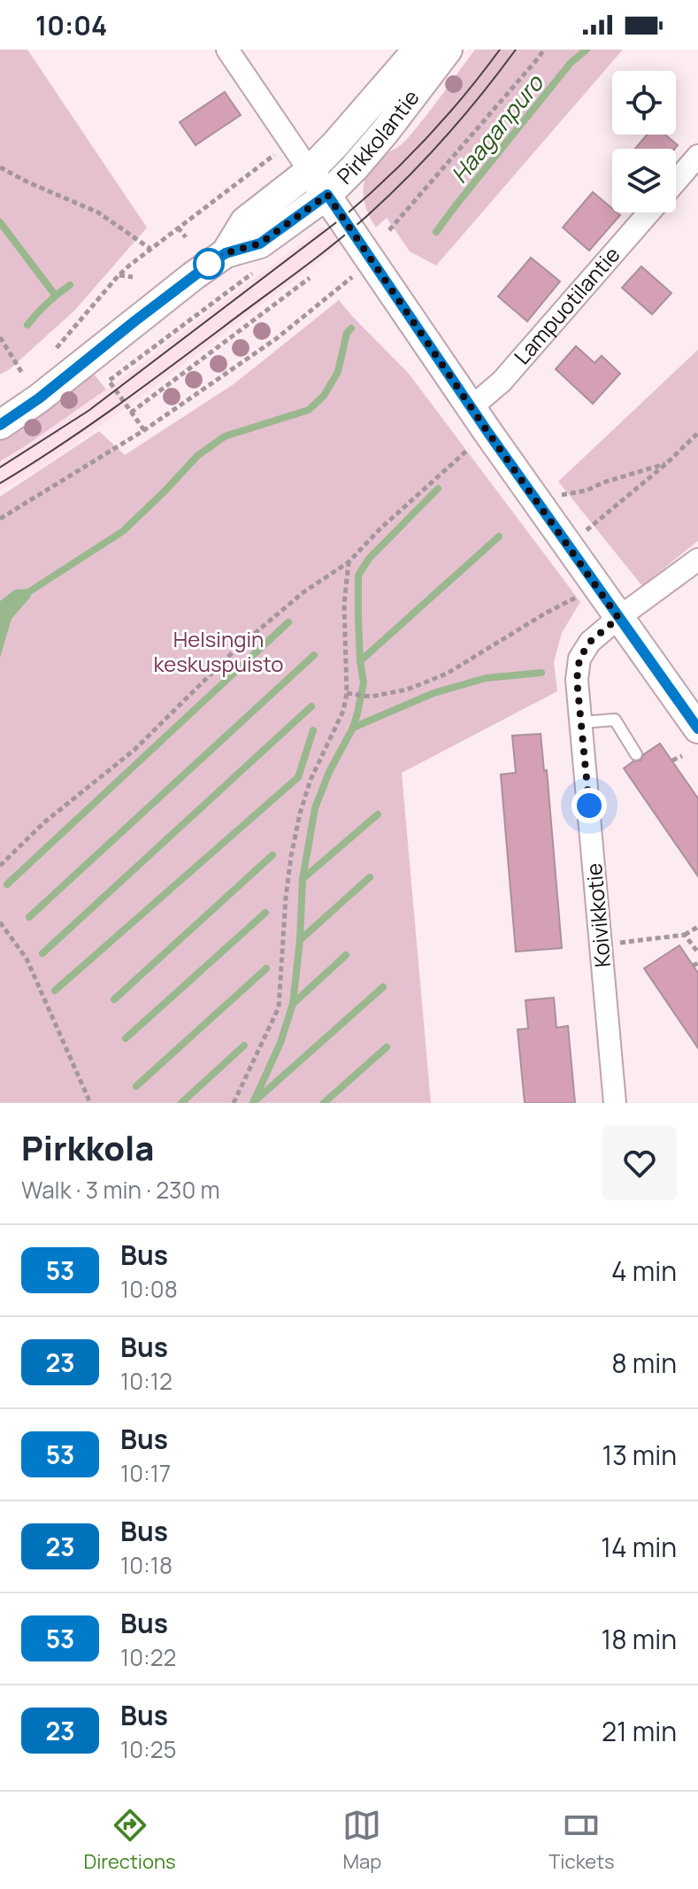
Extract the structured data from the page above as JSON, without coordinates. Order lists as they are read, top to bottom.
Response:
{
  "streets": {
    "main road": ["Pirkkolantie"],
    "street": ["Lampuotilantie", "Koivikkotie"]
  },
  "water": ["Haaganpuro"],
  "parks": ["Helsingin keskuspuisto"],
  "lines": ["bus line 53"],
  "page": {
    "status": "10:04",
    "heading": ["Pirkkola", "Walk · 3 min · 230 m"],
    "list": [
      {
        "mark": "53",
        "name": "Bus",
        "note": "10:08",
        "value": "4 min"
      },
      {
        "mark": "23",
        "name": "Bus",
        "note": "10:12",
        "value": "8 min"
      },
      {
        "mark": "53",
        "name": "Bus",
        "note": "10:17",
        "value": "13 min"
      },
      {
        "mark": "23",
        "name": "Bus",
        "note": "10:18",
        "value": "14 min"
      },
      {
        "mark": "53",
        "name": "Bus",
        "note": "10:22",
        "value": "18 min"
      },
      {
        "mark": "23",
        "name": "Bus",
        "note": "10:25",
        "value": "21 min"
      }
    ],
    "tabs": ["Directions", "Map", "Tickets"]
  }
}
